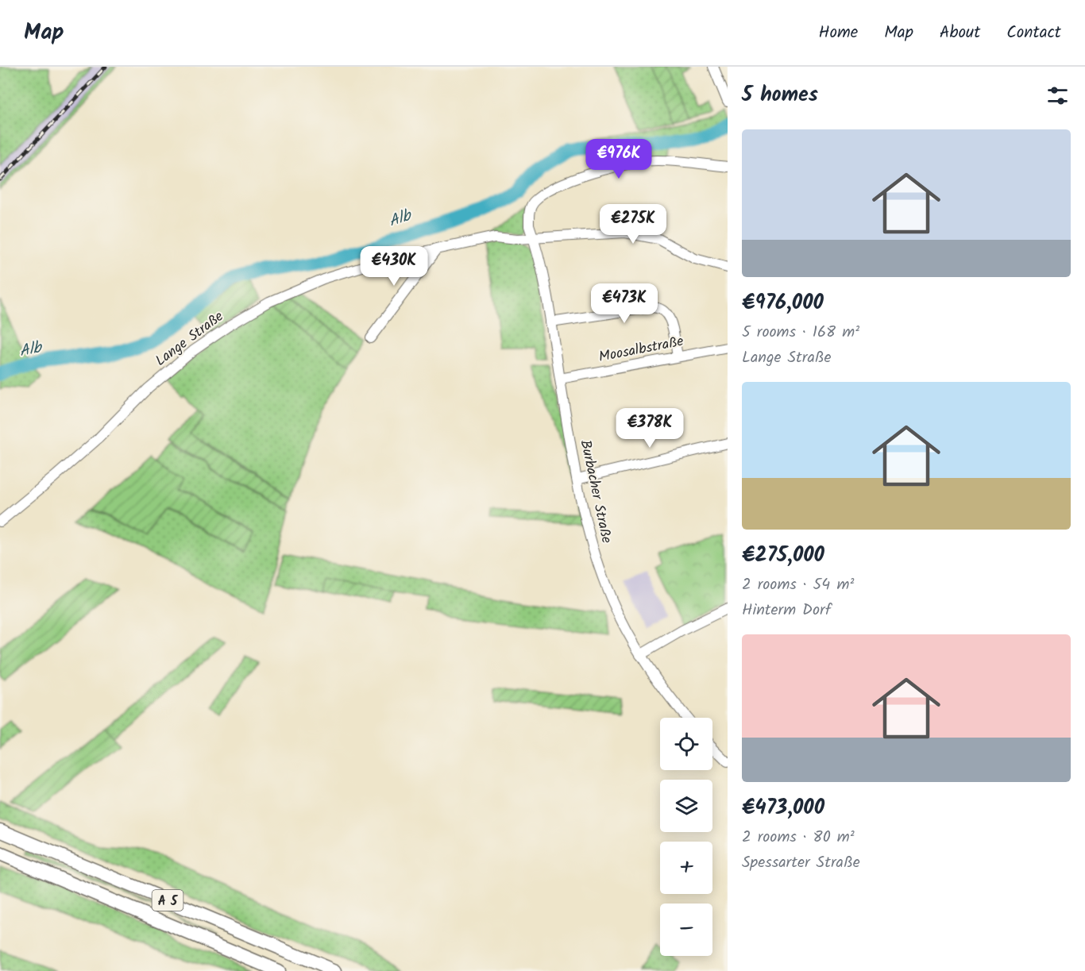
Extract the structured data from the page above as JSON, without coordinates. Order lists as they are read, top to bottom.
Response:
{
  "streets": {
    "highway": ["A 5"],
    "street": ["Lange Straße", "Moosalbstraße", "Burbacher Straße"]
  },
  "crossings": [
    ["Lange Straße", "Burbacher Straße"],
    ["Moosalbstraße", "Burbacher Straße"]
  ],
  "water": ["Alb"],
  "page": {
    "header": "Map",
    "nav": [
      "Home",
      "Map",
      "About",
      "Contact"
    ],
    "heading": "5 homes",
    "list": [
      {
        "name": "€976,000",
        "note": "5 rooms · 168 m² · Lange Straße"
      },
      {
        "name": "€275,000",
        "note": "2 rooms · 54 m² · Hinterm Dorf"
      },
      {
        "name": "€473,000",
        "note": "2 rooms · 80 m² · Spessarter Straße"
      }
    ],
    "price": [
      "€976K",
      "€275K",
      "€430K",
      "€473K",
      "€378K"
    ],
    "map_buttons": ["+", "−"]
  }
}
